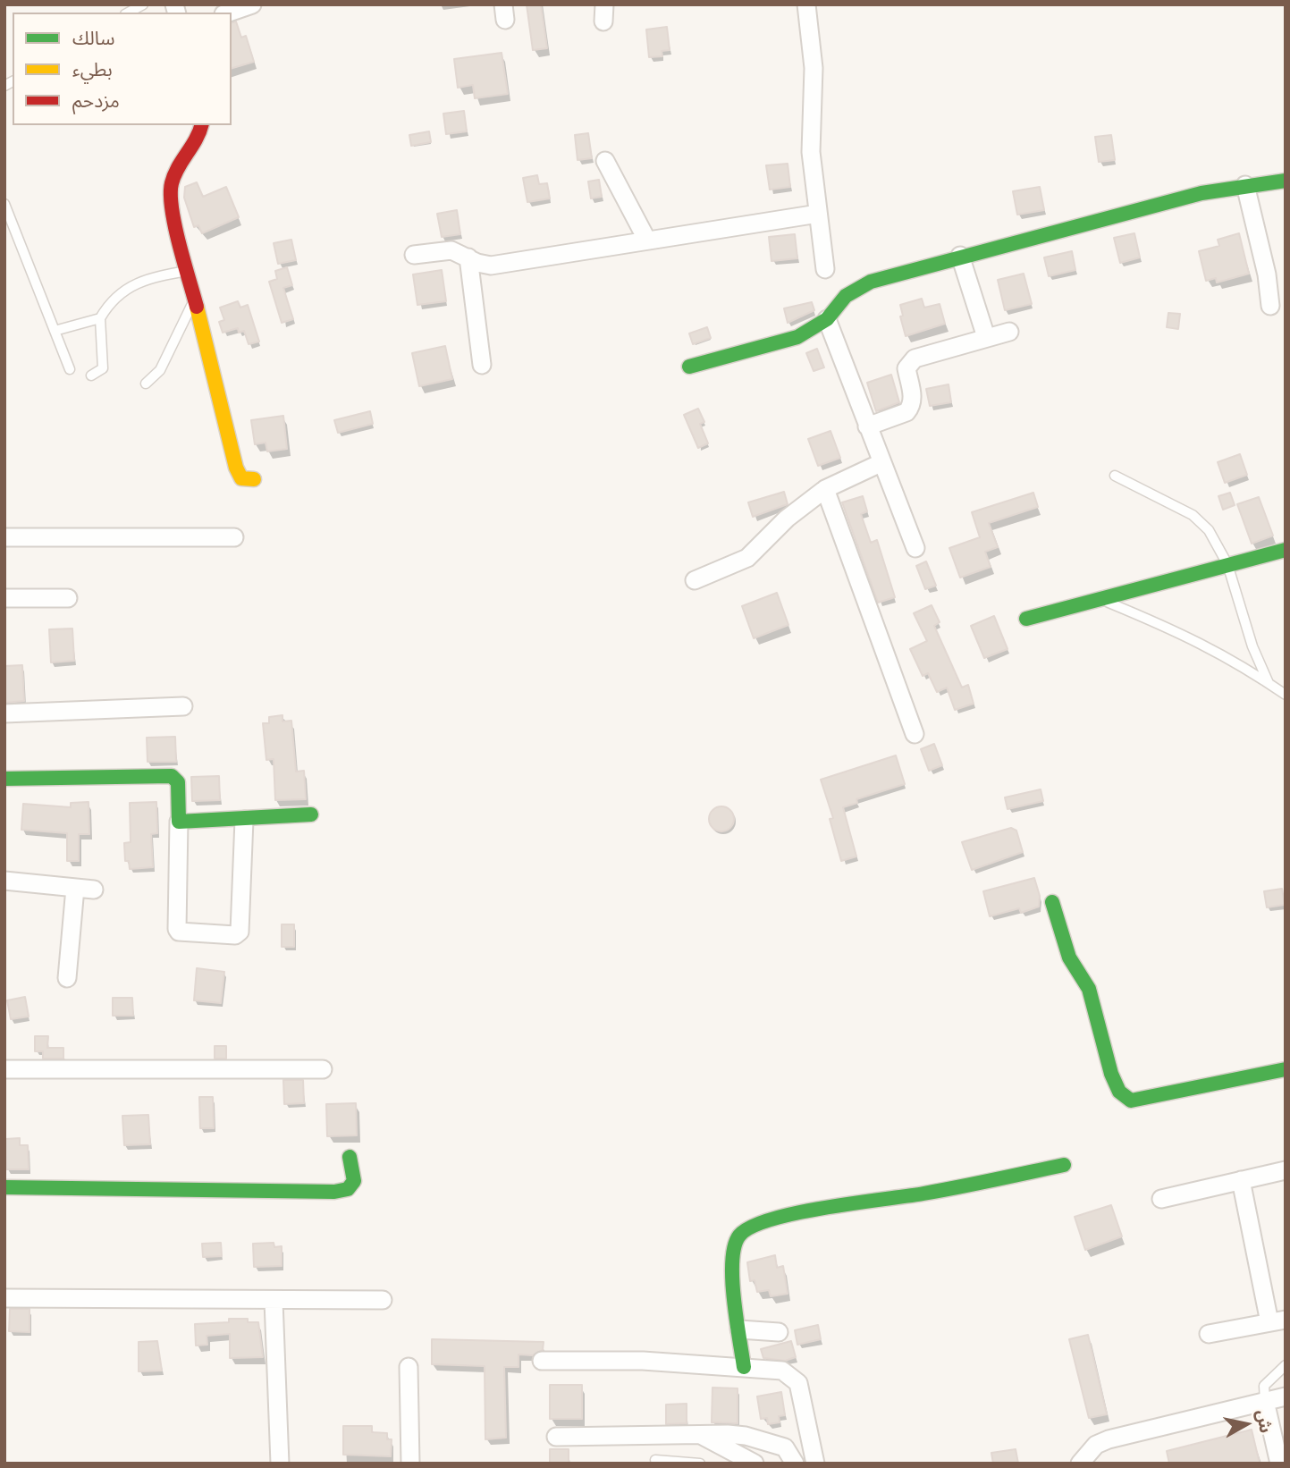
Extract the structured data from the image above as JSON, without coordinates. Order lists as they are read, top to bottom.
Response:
{
  "legend": ["سالك", "بطيء", "مزدحم"],
  "north": "right"
}
